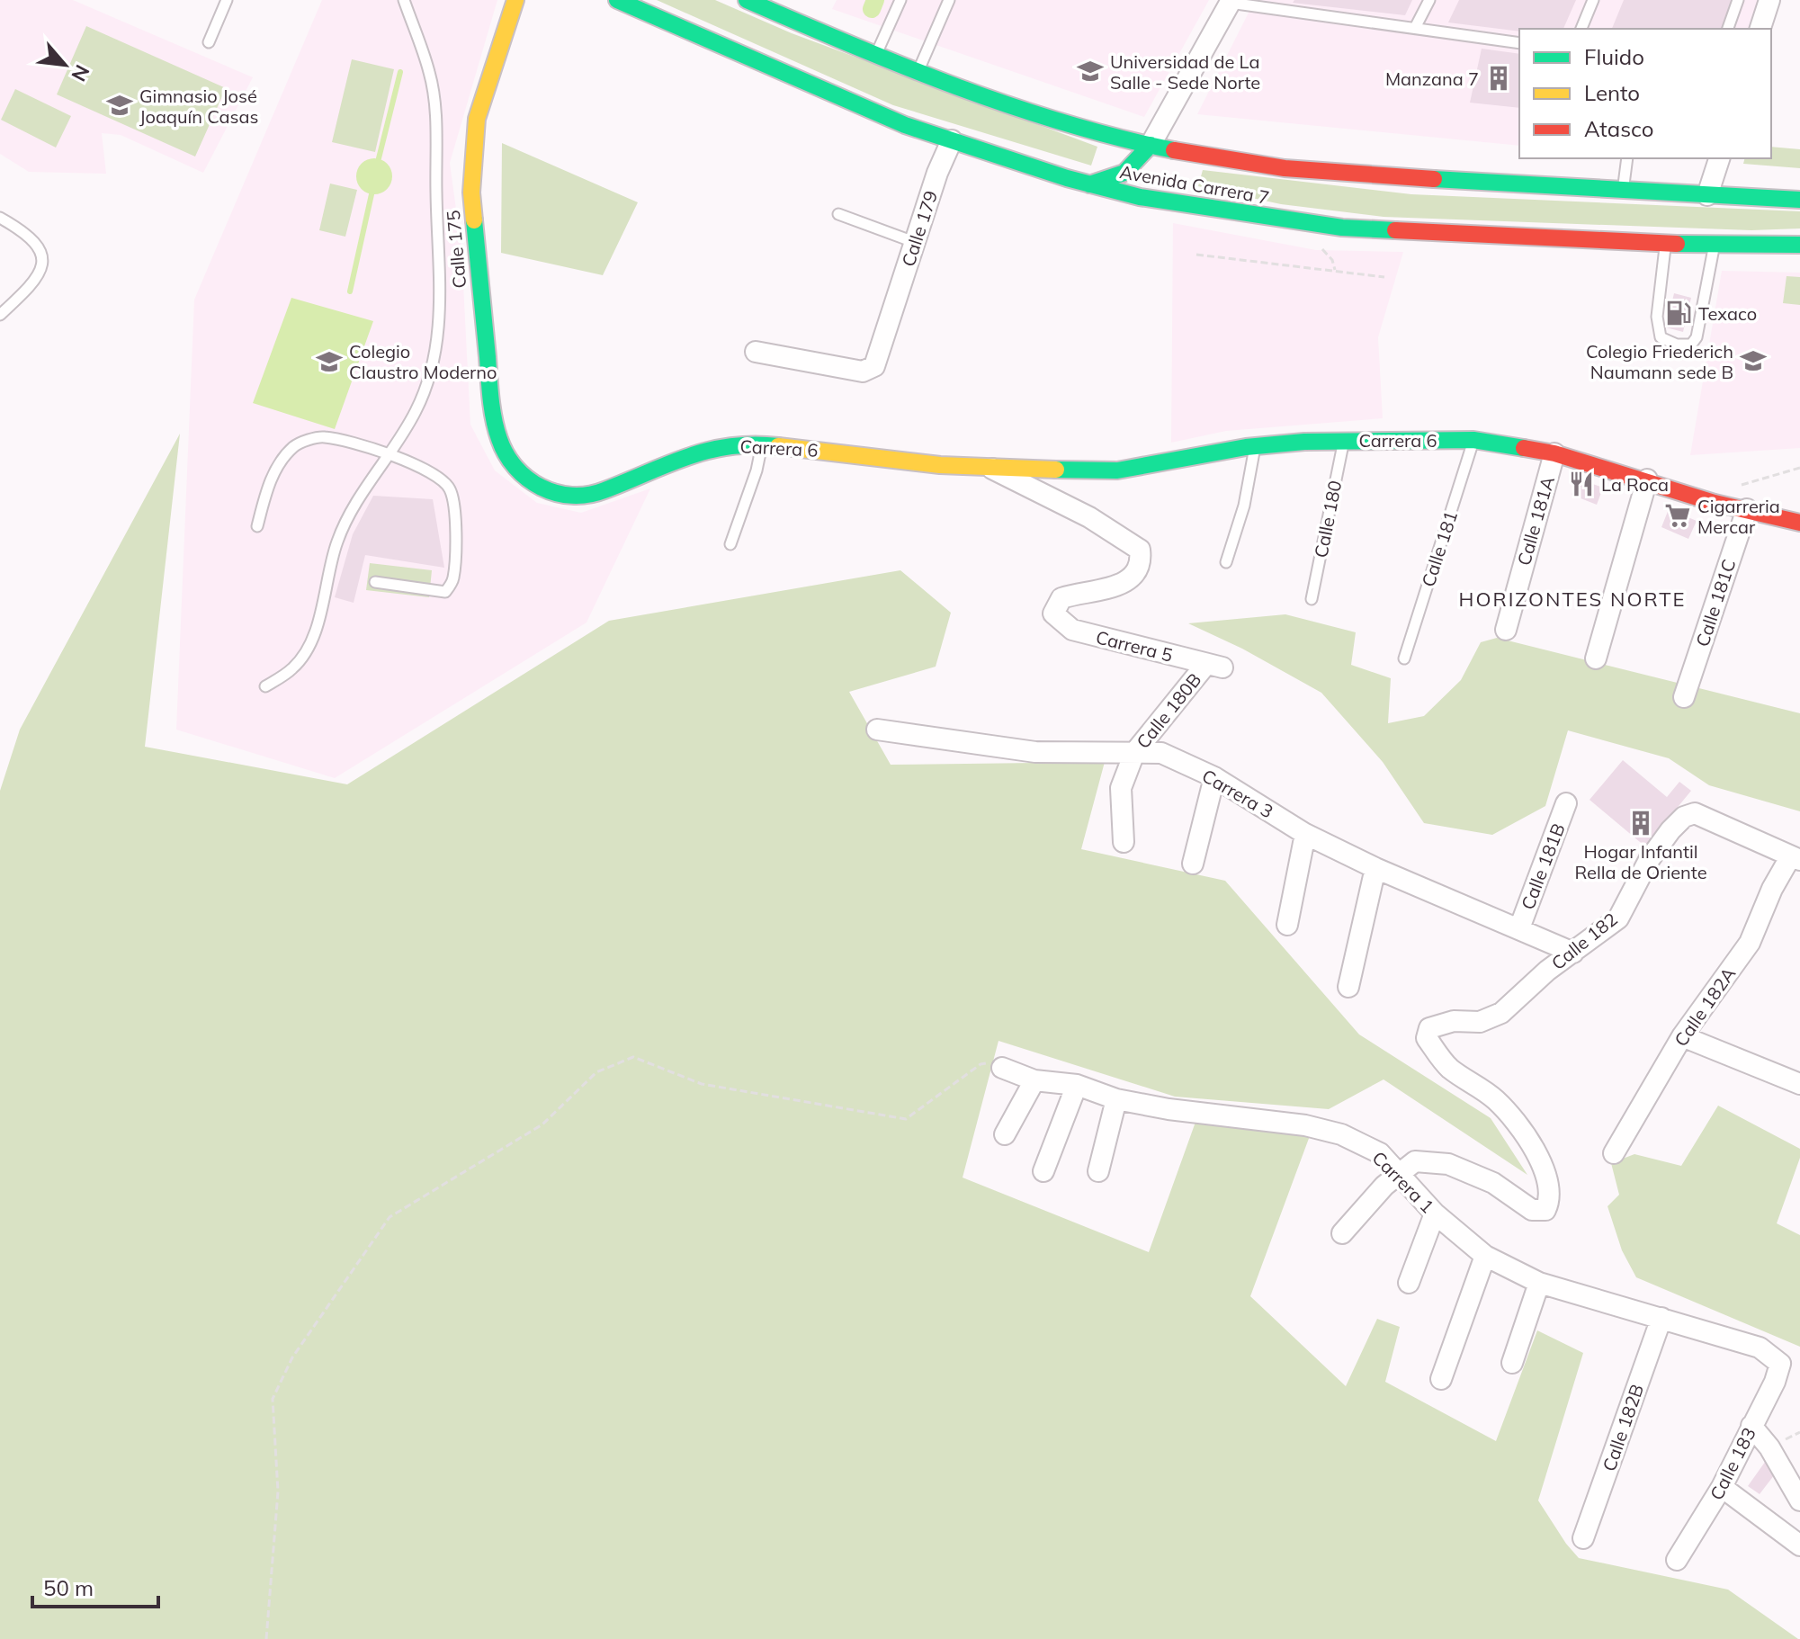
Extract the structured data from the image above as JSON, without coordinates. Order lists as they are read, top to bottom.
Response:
{
  "streets": {
    "main road": ["Avenida Carrera 7", "Calle 175", "Carrera 6"],
    "street": [
      "Calle 179",
      "Calle 181A",
      "Calle 181C",
      "Carrera 5",
      "Calle 180B",
      "Carrera 3",
      "Calle 181B",
      "Calle 182",
      "Calle 182A",
      "Carrera 1",
      "Calle 182B",
      "Calle 183"
    ],
    "lane": ["Calle 180", "Calle 181"]
  },
  "crossings": [
    ["Avenida Carrera 7", "Calle 179"],
    ["Calle 175", "Carrera 6"],
    ["Carrera 6", "Calle 180"],
    ["Carrera 6", "Calle 181A"],
    ["Carrera 6", "Calle 181"],
    ["Carrera 6", "Calle 181C"],
    ["Carrera 6", "Carrera 5"],
    ["Carrera 5", "Calle 180B"],
    ["Calle 180B", "Carrera 3"],
    ["Carrera 3", "Calle 181B"],
    ["Carrera 3", "Calle 182"],
    ["Calle 182", "Calle 182A"],
    ["Calle 182", "Carrera 1"],
    ["Carrera 1", "Calle 182B"],
    ["Carrera 1", "Calle 183"]
  ],
  "districts": ["HORIZONTES NORTE"],
  "places": {
    "school or university": [
      "Universidad de La Salle - Sede Norte",
      "Gimnasio José Joaquín Casas",
      "Colegio Friederich Naumann sede B",
      "Colegio Claustro Moderno"
    ],
    "building": ["Manzana 7", "Hogar Infantil Rella de Oriente"],
    "fuel station": ["Texaco"],
    "restaurant": ["La Roca"],
    "supermarket": ["Cigarreria Mercar"]
  },
  "legend": ["Fluido", "Lento", "Atasco"],
  "scale_bar": "50 m",
  "north": "bottom right"
}
